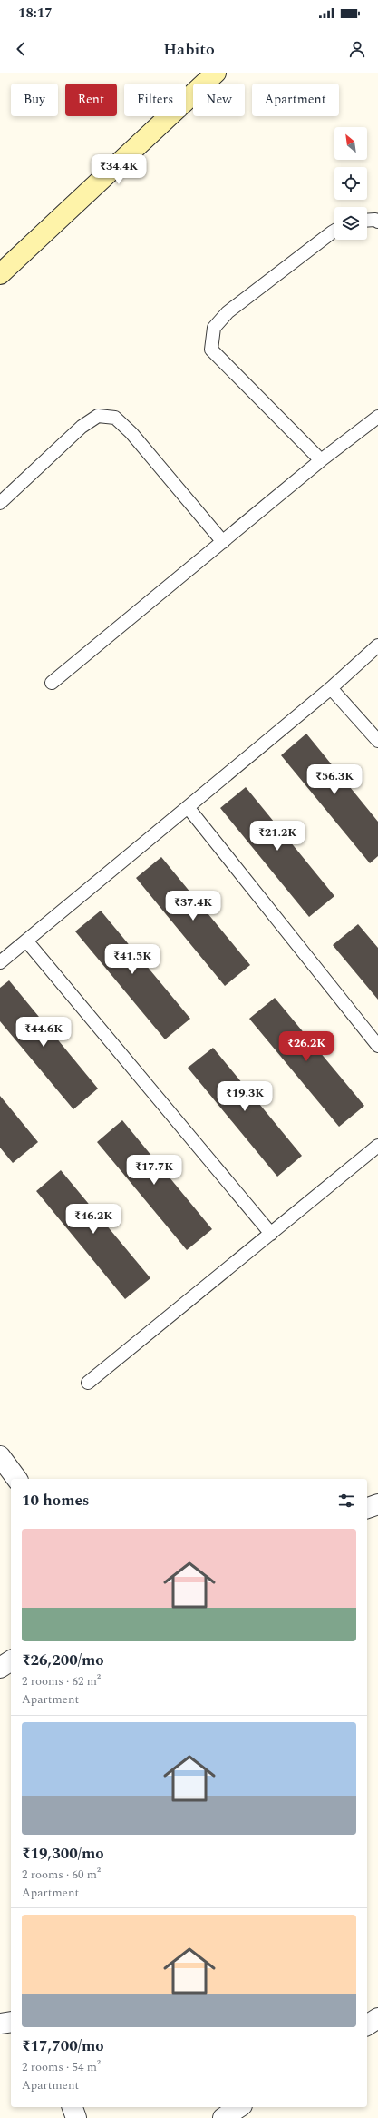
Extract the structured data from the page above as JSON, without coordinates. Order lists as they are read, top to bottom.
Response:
{
  "north": "top left",
  "page": {
    "status": "18:17",
    "header": "Habito",
    "chip": [
      "Buy",
      "Rent",
      "Filters",
      "New",
      "Apartment"
    ],
    "price": [
      "₹34.4K",
      "₹56.3K",
      "₹21.2K",
      "₹37.4K",
      "₹41.5K",
      "₹44.6K",
      "₹26.2K",
      "₹19.3K",
      "₹17.7K",
      "₹46.2K"
    ],
    "heading": "10 homes",
    "list": [
      {
        "name": "₹26,200/mo",
        "note": "2 rooms · 62 m² · Apartment"
      },
      {
        "name": "₹19,300/mo",
        "note": "2 rooms · 60 m² · Apartment"
      },
      {
        "name": "₹17,700/mo",
        "note": "2 rooms · 54 m² · Apartment"
      }
    ]
  }
}
